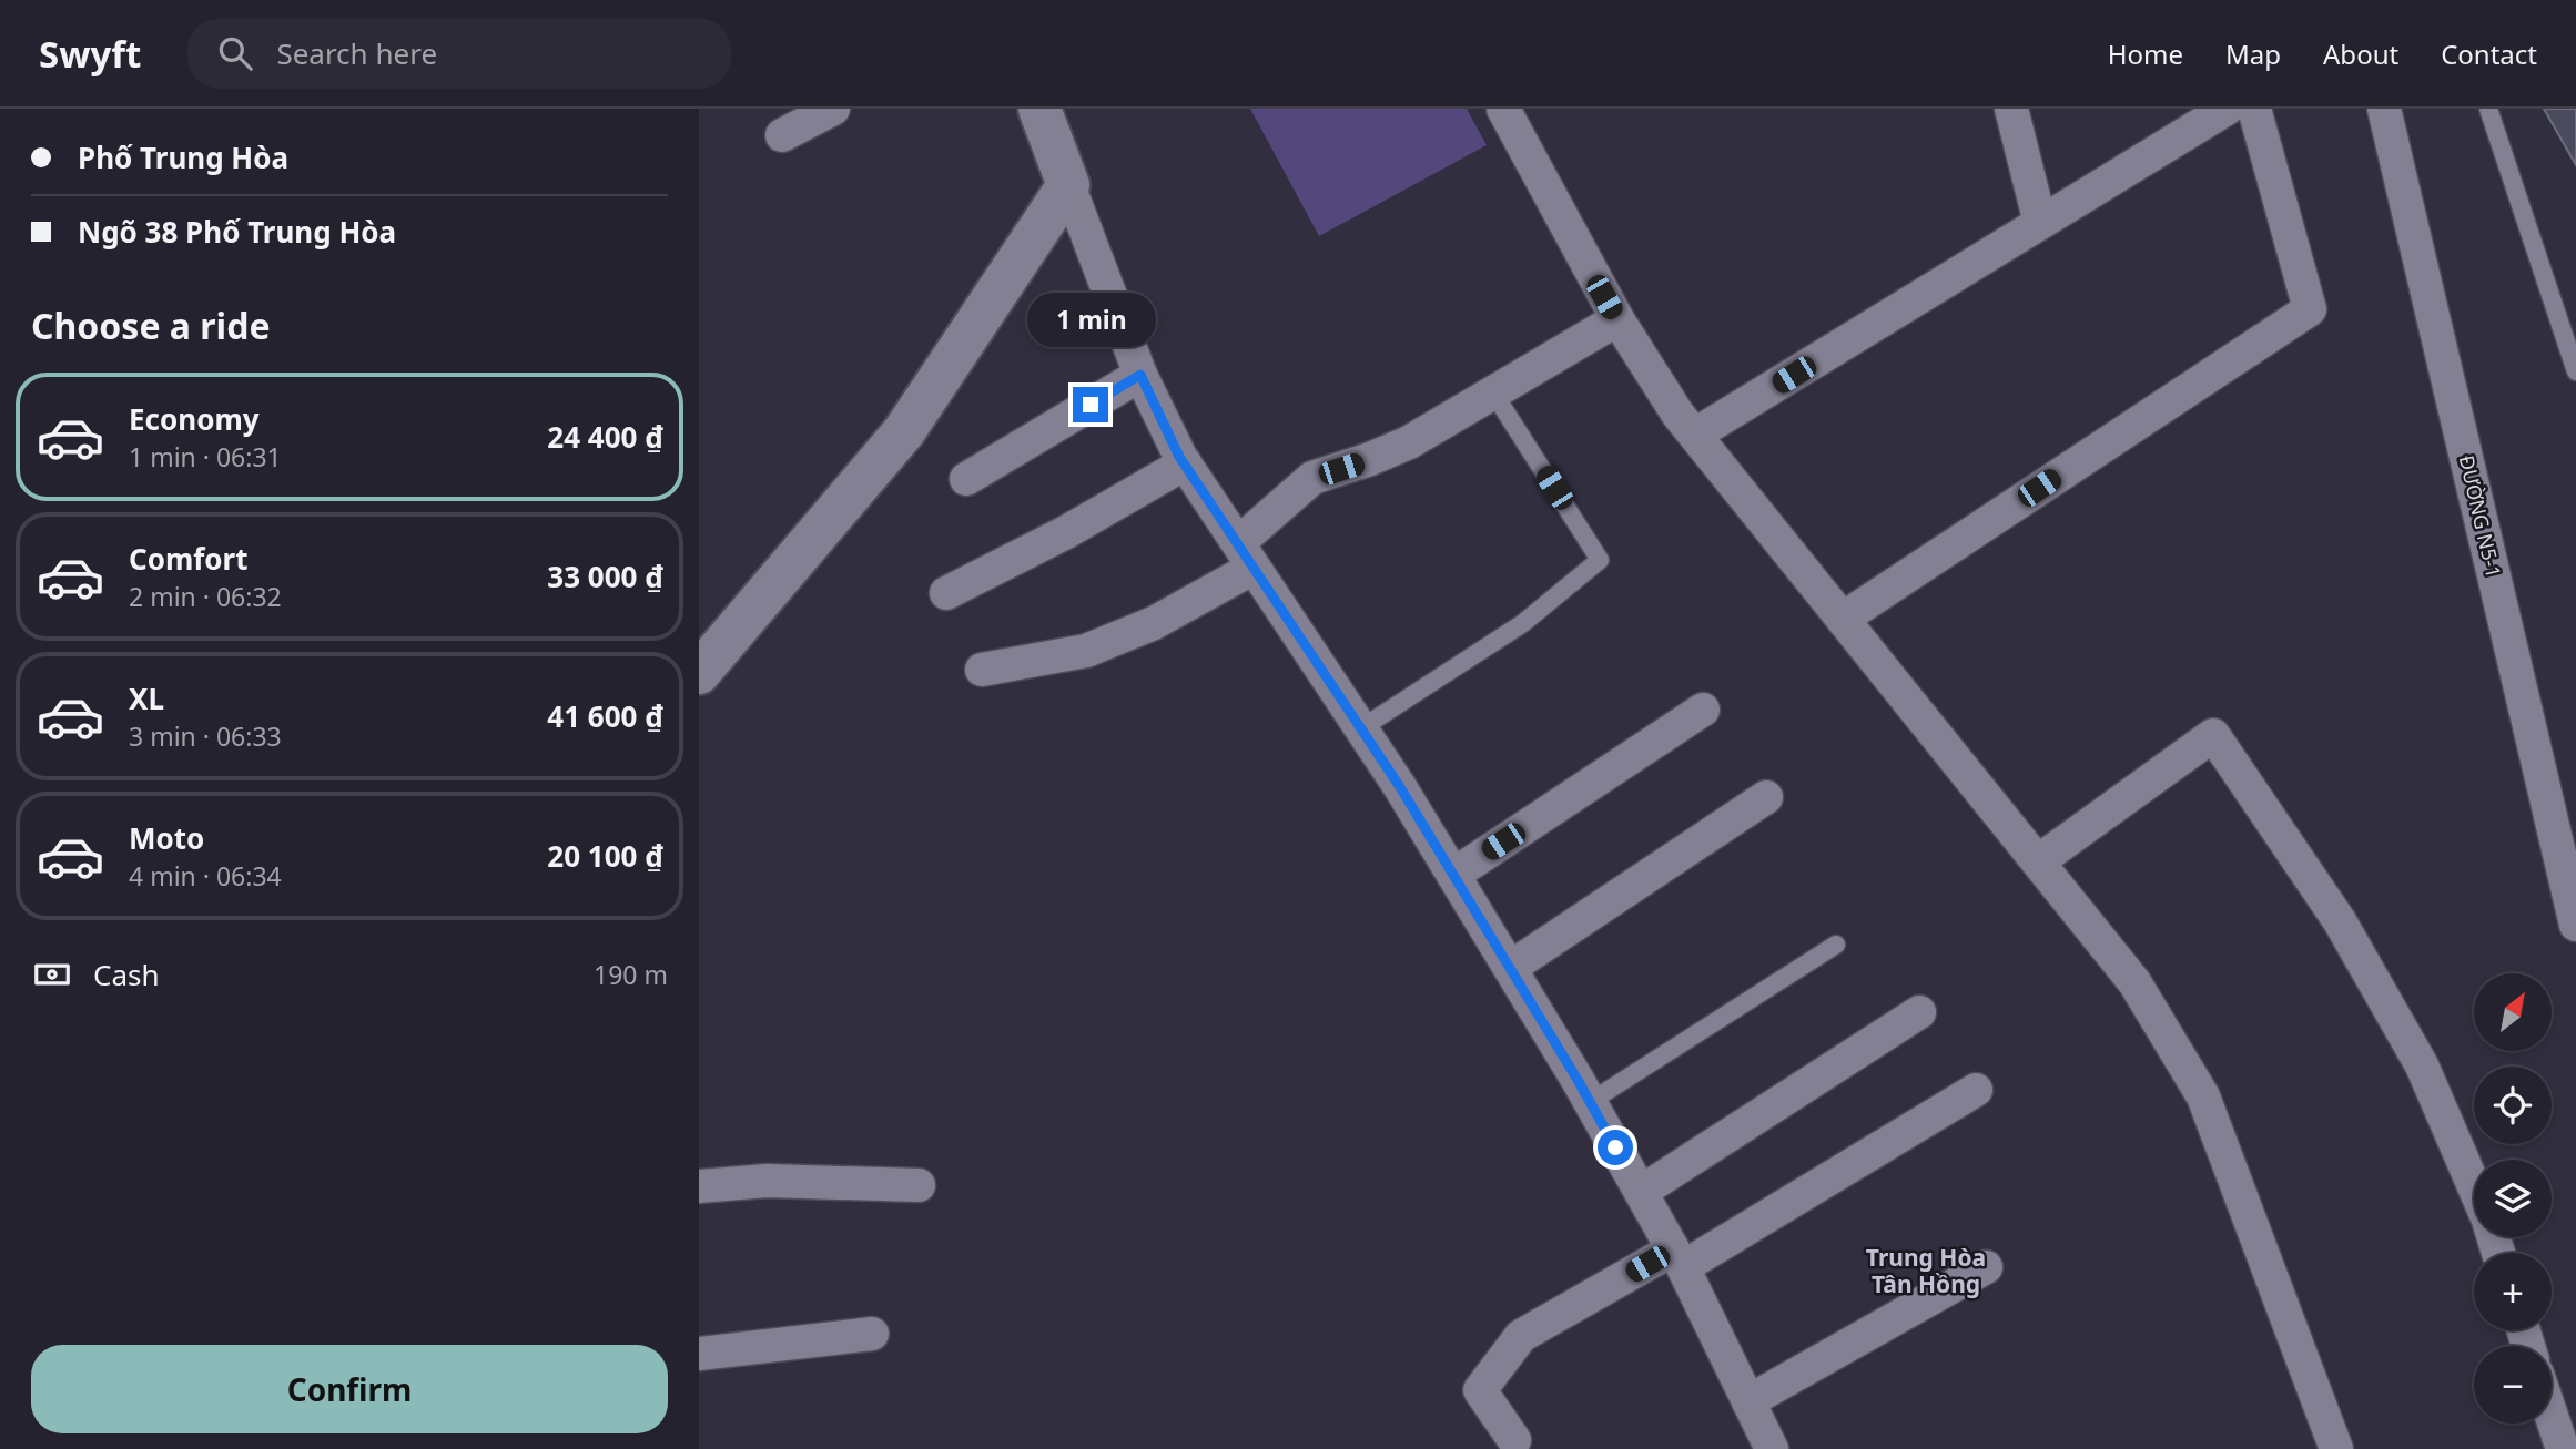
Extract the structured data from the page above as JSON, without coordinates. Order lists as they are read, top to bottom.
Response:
{
  "streets": {
    "street": ["ĐƯỜNG N5-1"]
  },
  "districts": ["Trung Hòa Tân Hồng"],
  "north": "top right",
  "page": {
    "header": "Swyft",
    "search": "Search here",
    "nav": [
      "Home",
      "Map",
      "About",
      "Contact"
    ],
    "banner": ["Phố Trung Hòa", "Ngõ 38 Phố Trung Hòa"],
    "heading": "Choose a ride",
    "bubble": "1 min",
    "list": [
      {
        "name": "Economy",
        "note": "1 min · 06:31",
        "value": "24 400 ₫"
      },
      {
        "name": "Comfort",
        "note": "2 min · 06:32",
        "value": "33 000 ₫"
      },
      {
        "name": "XL",
        "note": "3 min · 06:33",
        "value": "41 600 ₫"
      },
      {
        "name": "Moto",
        "note": "4 min · 06:34",
        "value": "20 100 ₫"
      }
    ],
    "pay": ["Cash", "190 m"],
    "map_buttons": ["+", "−"],
    "buttons": "Confirm"
  }
}
